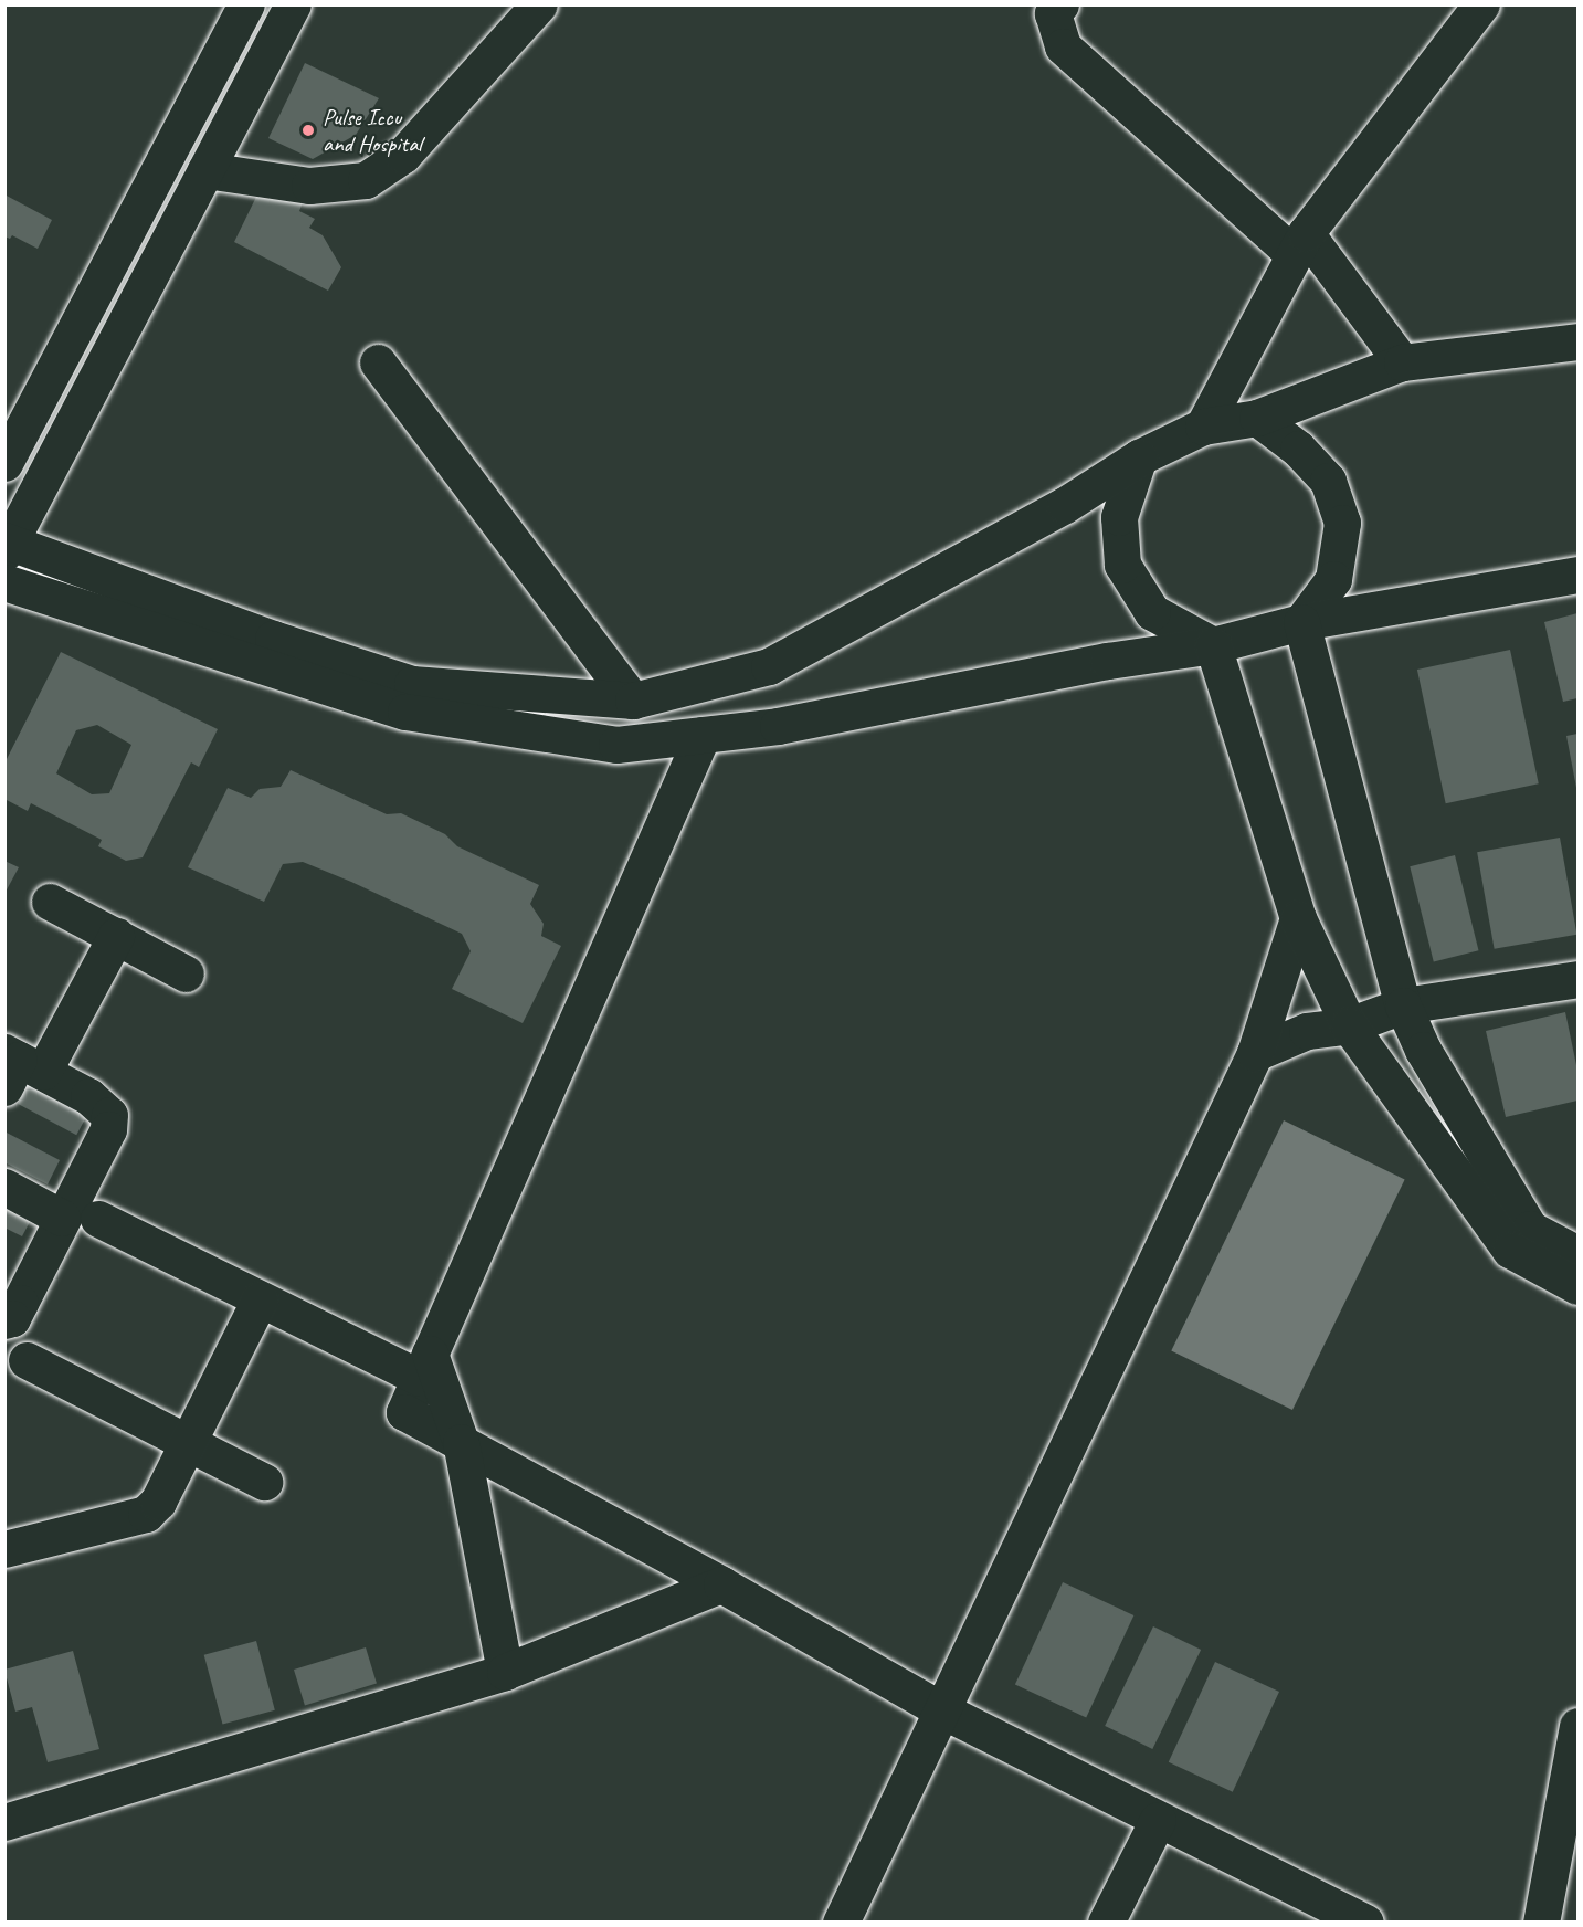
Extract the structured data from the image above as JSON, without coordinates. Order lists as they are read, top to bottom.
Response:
{
  "places": ["Pulse Iccu and Hospital"]
}
